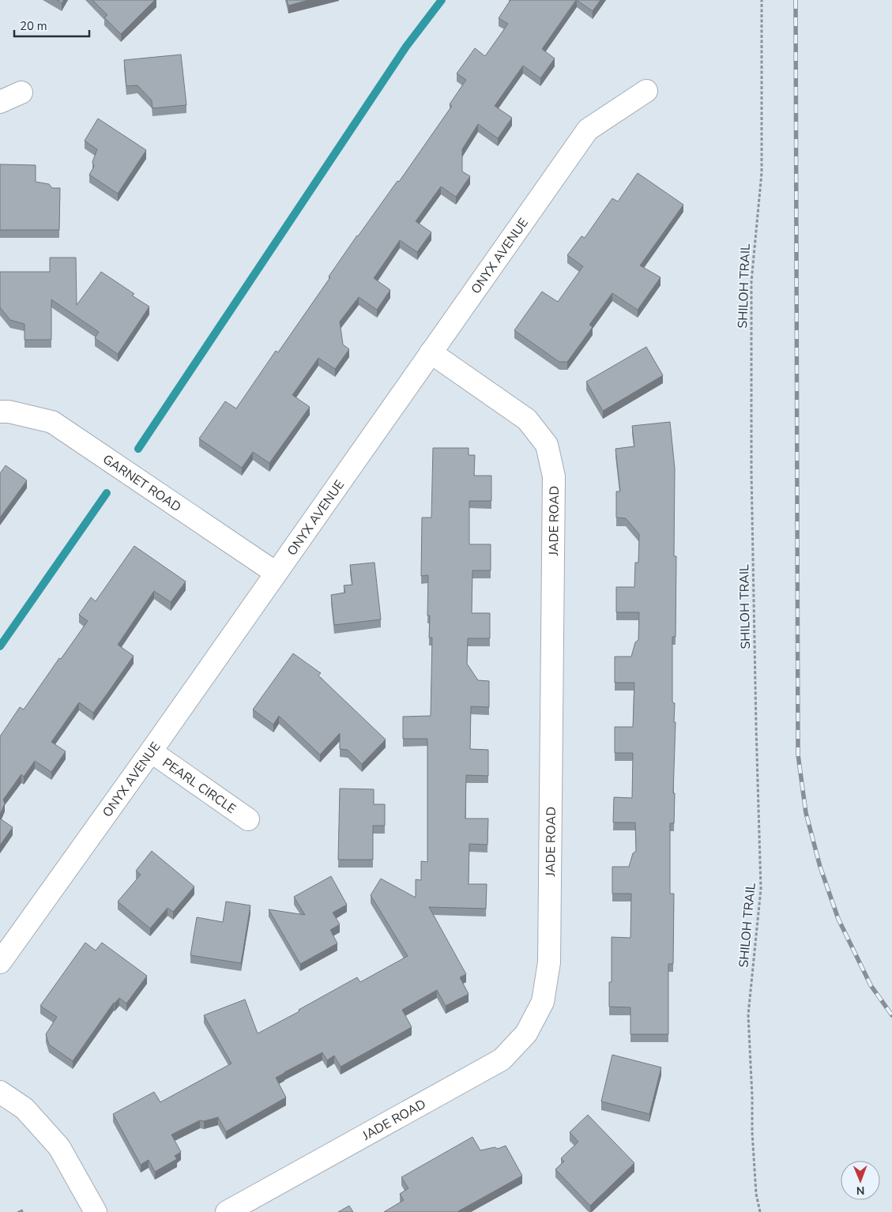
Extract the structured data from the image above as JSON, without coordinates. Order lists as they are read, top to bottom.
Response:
{
  "streets": {
    "street": [
      "ONYX AVENUE",
      "GARNET ROAD",
      "JADE ROAD",
      "PEARL CIRCLE"
    ],
    "path": ["SHILOH TRAIL"]
  },
  "crossings": [
    ["ONYX AVENUE", "GARNET ROAD"],
    ["ONYX AVENUE", "JADE ROAD"],
    ["ONYX AVENUE", "PEARL CIRCLE"]
  ],
  "scale_bar": "20 m",
  "north": "bottom"
}
